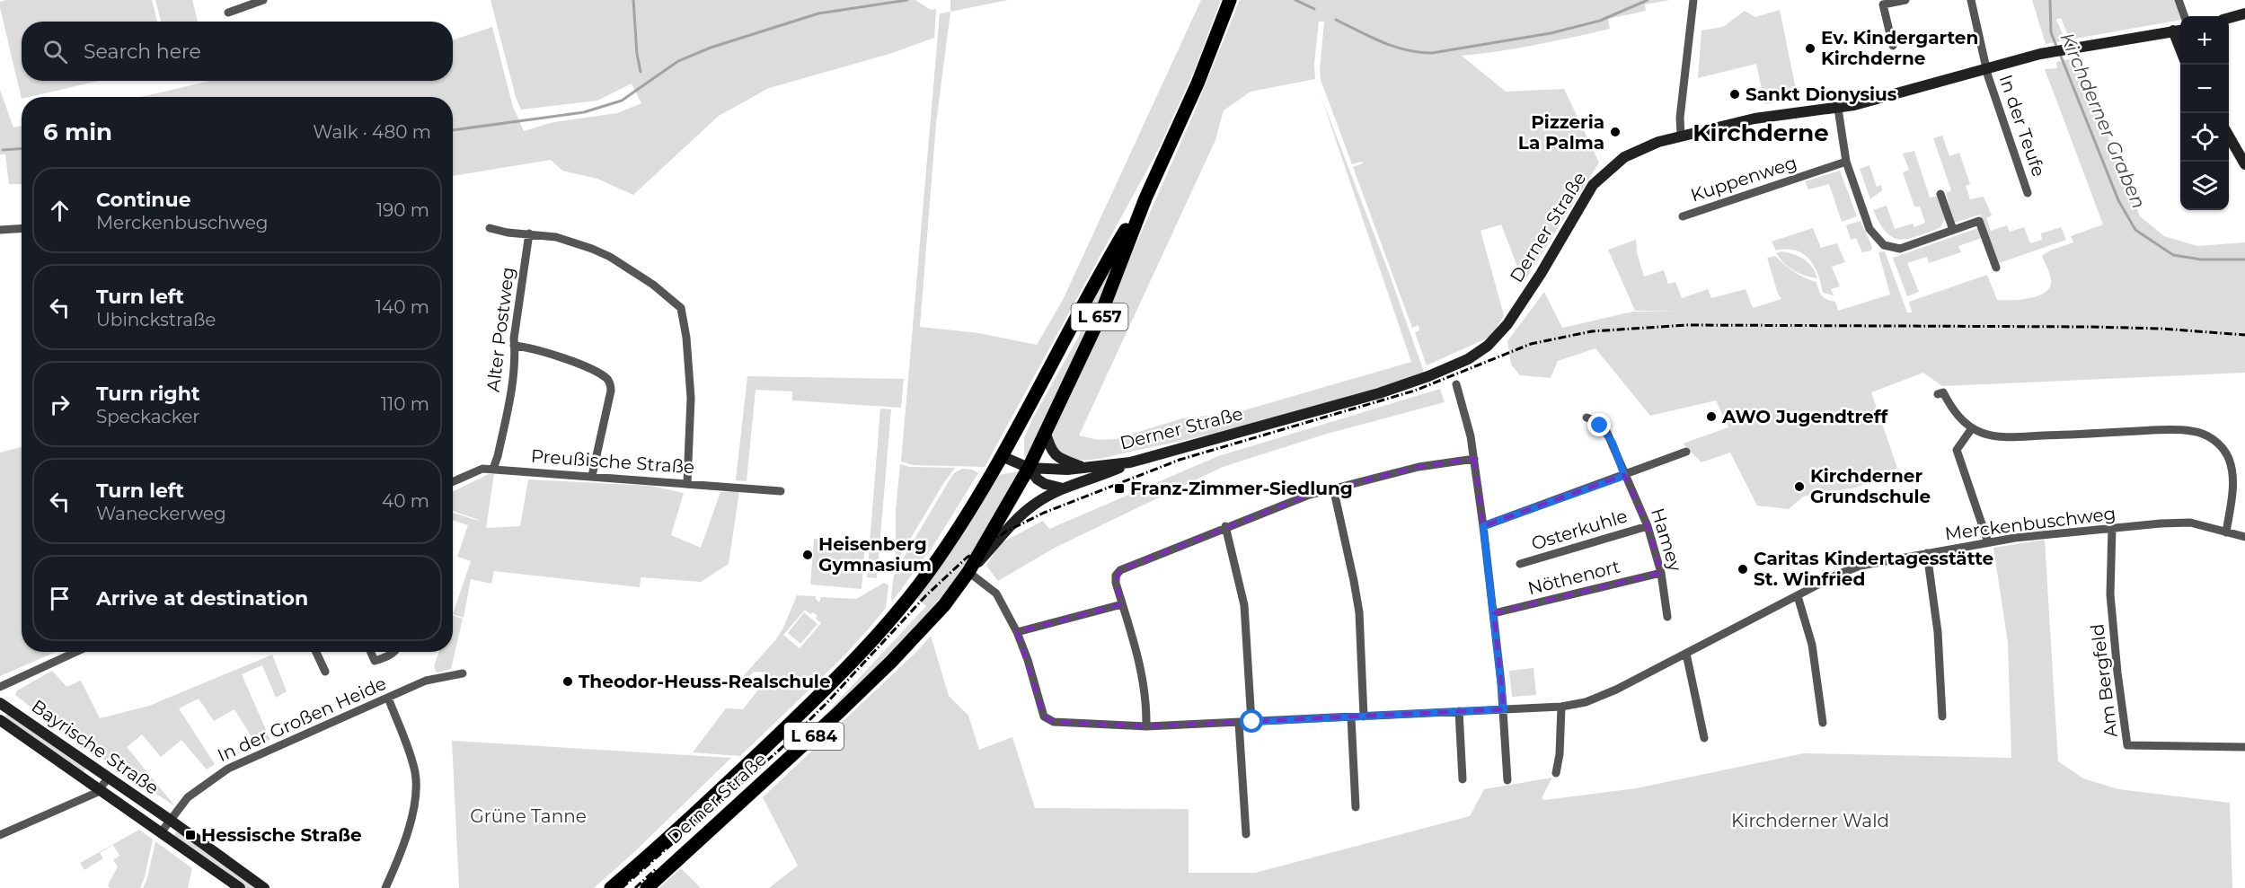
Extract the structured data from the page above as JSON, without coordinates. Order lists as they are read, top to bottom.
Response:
{
  "streets": {
    "main road": [
      "Derner Straße",
      "L 657",
      "L 684",
      "Bayrische Straße"
    ],
    "street": [
      "In der Teufe",
      "Kuppenweg",
      "Alter Postweg",
      "Preußische Straße",
      "Merckenbuschweg",
      "Osterkuhle",
      "Hamey",
      "Nöthenort",
      "Am Bergfeld",
      "In der Großen Heide"
    ]
  },
  "crossings": [
    ["In der Teufe", "Derner Straße"],
    ["Derner Straße", "L 657"],
    ["Derner Straße", "Merckenbuschweg"],
    ["Derner Straße", "L 684"],
    ["L 657", "L 684"],
    ["Alter Postweg", "Preußische Straße"],
    ["Merckenbuschweg", "Am Bergfeld"],
    ["Merckenbuschweg", "L 684"],
    ["Osterkuhle", "Hamey"],
    ["Hamey", "Nöthenort"],
    ["In der Großen Heide", "Bayrische Straße"]
  ],
  "districts": ["Kirchderne"],
  "water": ["Kirchderner Graben"],
  "parks": ["Grüne Tanne", "Kirchderner Wald"],
  "places": {
    "other": [
      "Ev. Kindergarten Kirchderne",
      "Sankt Dionysius",
      "Pizzeria La Palma",
      "AWO Jugendtreff",
      "Kirchderner Grundschule",
      "Heisenberg Gymnasium",
      "Caritas Kindertagesstätte St. Winfried",
      "Theodor-Heuss-Realschule"
    ],
    "transit": ["Franz-Zimmer-Siedlung", "Hessische Straße"]
  },
  "page": {
    "map_buttons": ["+", "−"],
    "search": "Search here",
    "heading": ["6 min", "Walk · 480 m"],
    "list": [
      ["Continue", "Merckenbuschweg", "190 m"],
      ["Turn left", "Ubinckstraße", "140 m"],
      ["Turn right", "Speckacker", "110 m"],
      ["Turn left", "Waneckerweg", "40 m"],
      "Arrive at destination"
    ]
  }
}
